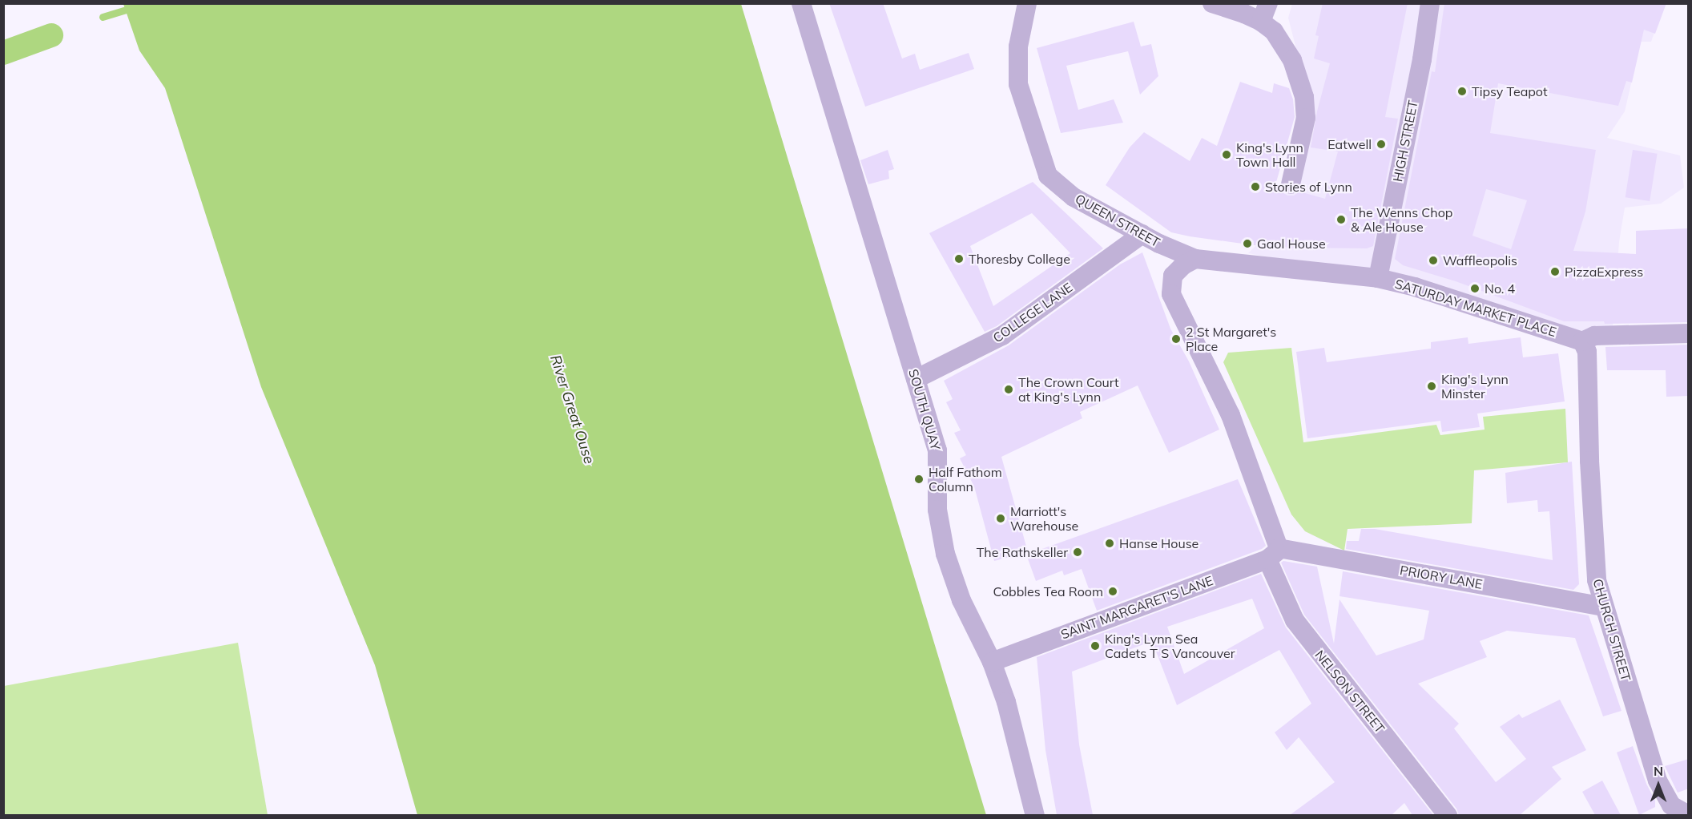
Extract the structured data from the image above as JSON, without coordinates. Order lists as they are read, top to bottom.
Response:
{
  "streets": {
    "street": [
      "HIGH STREET",
      "QUEEN STREET",
      "SATURDAY MARKET PLACE",
      "COLLEGE LANE",
      "SOUTH QUAY",
      "PRIORY LANE",
      "SAINT MARGARET'S LANE",
      "CHURCH STREET",
      "NELSON STREET"
    ]
  },
  "crossings": [
    ["HIGH STREET", "SATURDAY MARKET PLACE"],
    ["QUEEN STREET", "SATURDAY MARKET PLACE"],
    ["QUEEN STREET", "COLLEGE LANE"],
    ["QUEEN STREET", "NELSON STREET"],
    ["SATURDAY MARKET PLACE", "CHURCH STREET"],
    ["SATURDAY MARKET PLACE", "NELSON STREET"],
    ["COLLEGE LANE", "SOUTH QUAY"],
    ["SOUTH QUAY", "SAINT MARGARET'S LANE"],
    ["PRIORY LANE", "SAINT MARGARET'S LANE"],
    ["PRIORY LANE", "CHURCH STREET"],
    ["PRIORY LANE", "NELSON STREET"],
    ["SAINT MARGARET'S LANE", "NELSON STREET"]
  ],
  "water": ["River Great Ouse"],
  "places": [
    "Tipsy Teapot",
    "Eatwell",
    "King's Lynn Town Hall",
    "Stories of Lynn",
    "The Wenns Chop & Ale House",
    "Gaol House",
    "Thoresby College",
    "Waffleopolis",
    "PizzaExpress",
    "No. 4",
    "2 St Margaret's Place",
    "King's Lynn Minster",
    "The Crown Court at King's Lynn",
    "Half Fathom Column",
    "Marriott's Warehouse",
    "Hanse House",
    "The Rathskeller",
    "Cobbles Tea Room",
    "King's Lynn Sea Cadets T S Vancouver"
  ],
  "north": "top"
}
